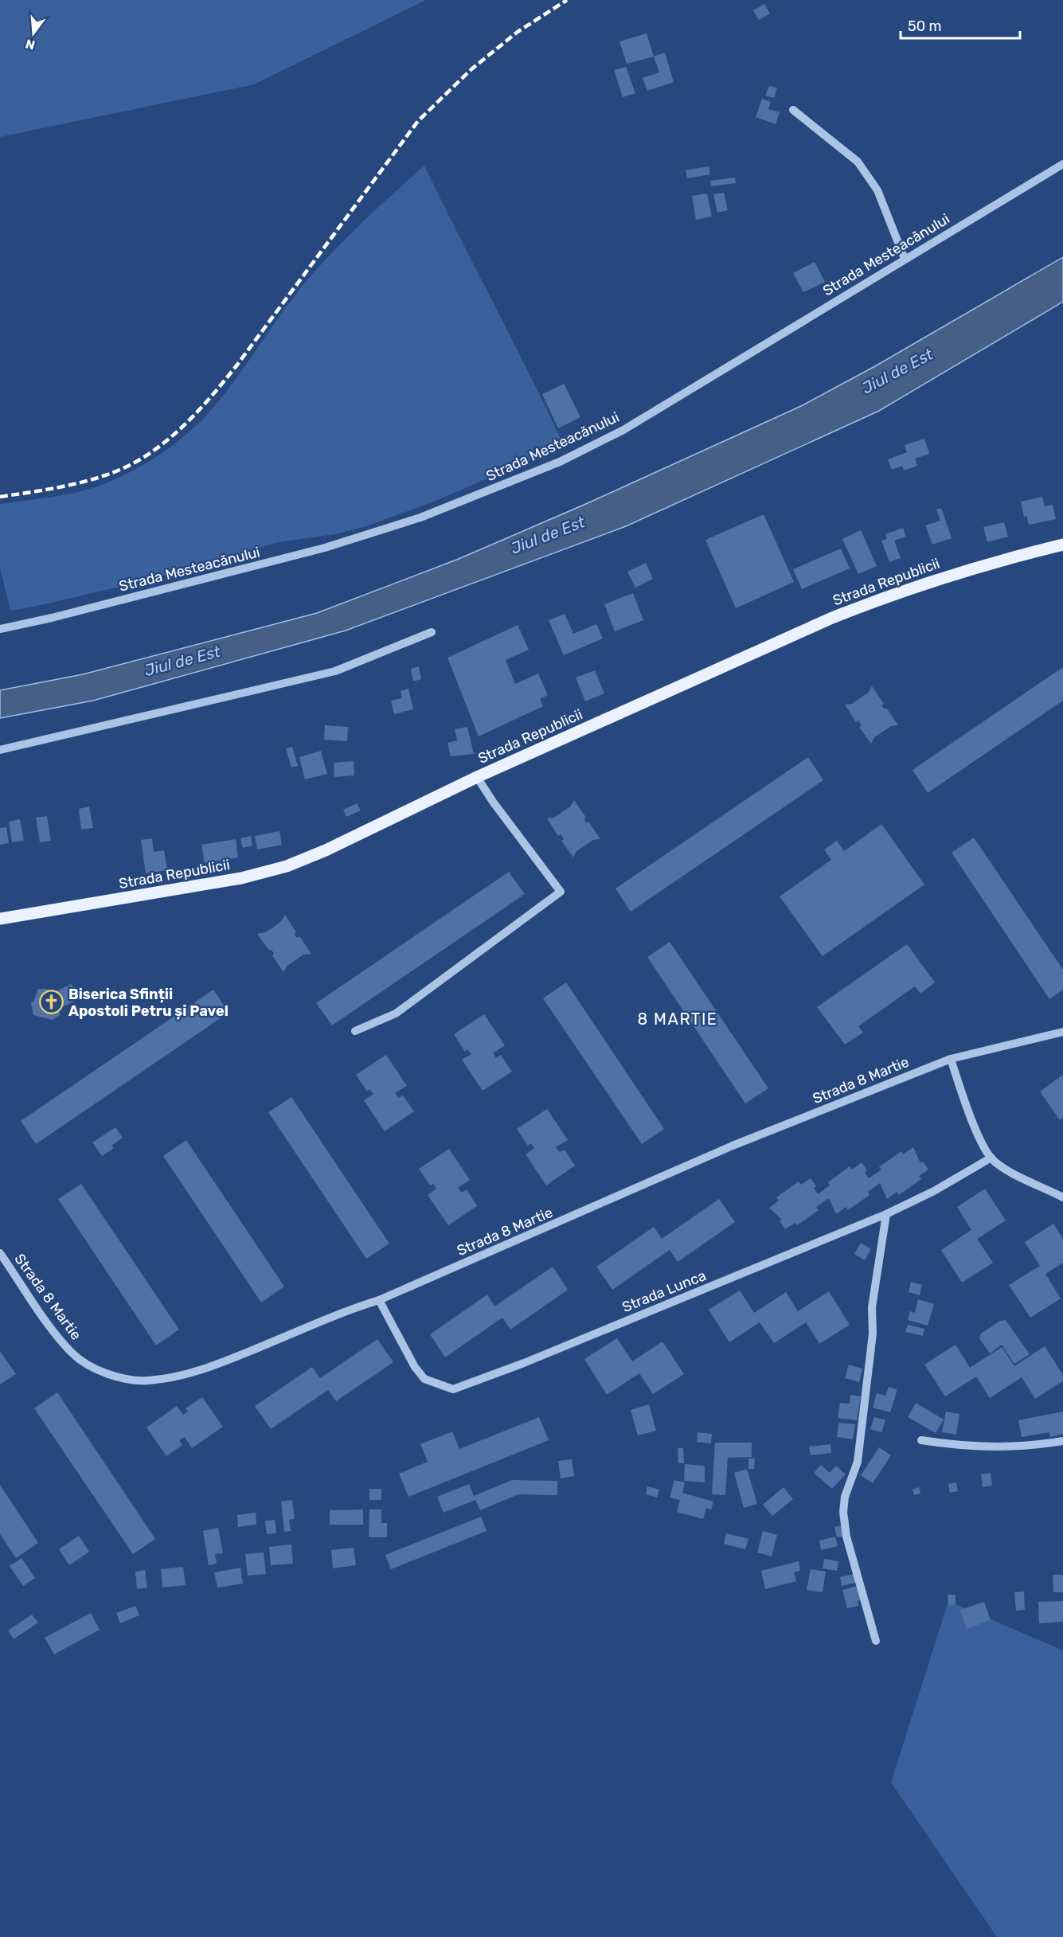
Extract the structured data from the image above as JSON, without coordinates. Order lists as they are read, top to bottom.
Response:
{
  "streets": {
    "main road": ["Strada Republicii"],
    "street": ["Strada Mesteacănului", "Strada 8 Martie", "Strada Lunca"]
  },
  "crossings": [
    ["Strada 8 Martie", "Strada Lunca"]
  ],
  "districts": ["8 MARTIE"],
  "water": ["Jiul de Est"],
  "places": {
    "church": ["Biserica Sfinții Apostoli Petru și Pavel"]
  },
  "scale_bar": "50 m",
  "north": "bottom"
}
